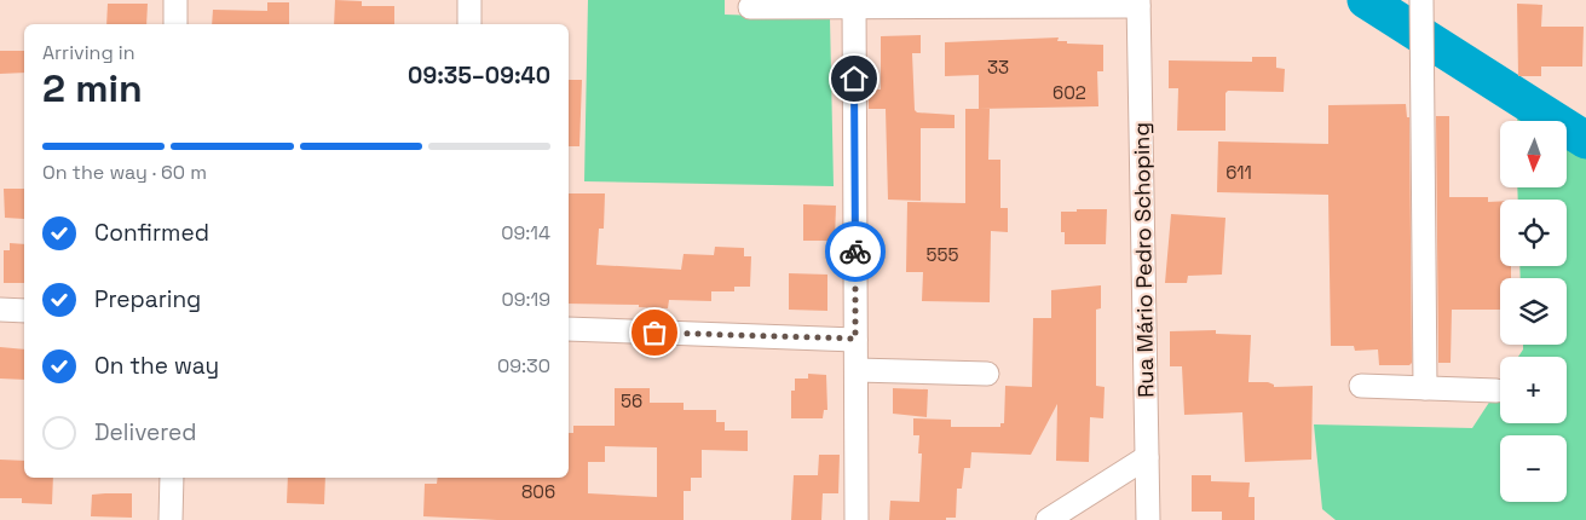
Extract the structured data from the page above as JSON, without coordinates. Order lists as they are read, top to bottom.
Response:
{
  "streets": {
    "street": ["Rua Mário Pedro Schoping"]
  },
  "house_numbers": [
    "33",
    "602",
    "611",
    "555",
    "56",
    "806"
  ],
  "north": "bottom",
  "page": {
    "heading": ["2 min", "Arriving in", "09:35–09:40"],
    "map_buttons": ["+", "−"],
    "bar": "On the way · 60 m",
    "list": [
      ["Confirmed", "09:14"],
      ["Preparing", "09:19"],
      ["On the way", "09:30"],
      "Delivered"
    ]
  }
}
